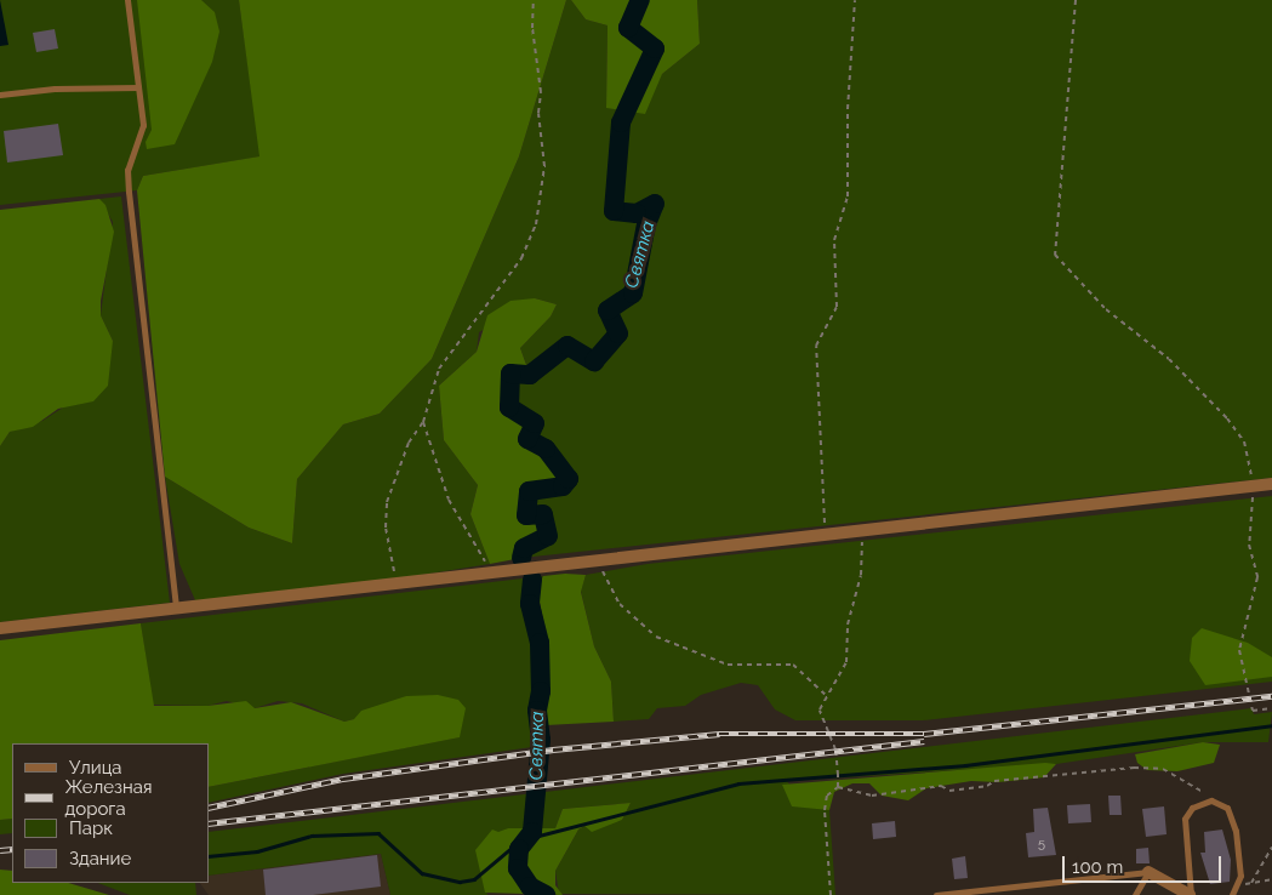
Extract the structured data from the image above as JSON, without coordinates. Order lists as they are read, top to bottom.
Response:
{
  "water": ["Святка"],
  "house_numbers": ["5"],
  "legend": [
    "Улица",
    "Железная дорога",
    "Парк",
    "Здание"
  ],
  "scale_bar": "100 m"
}
